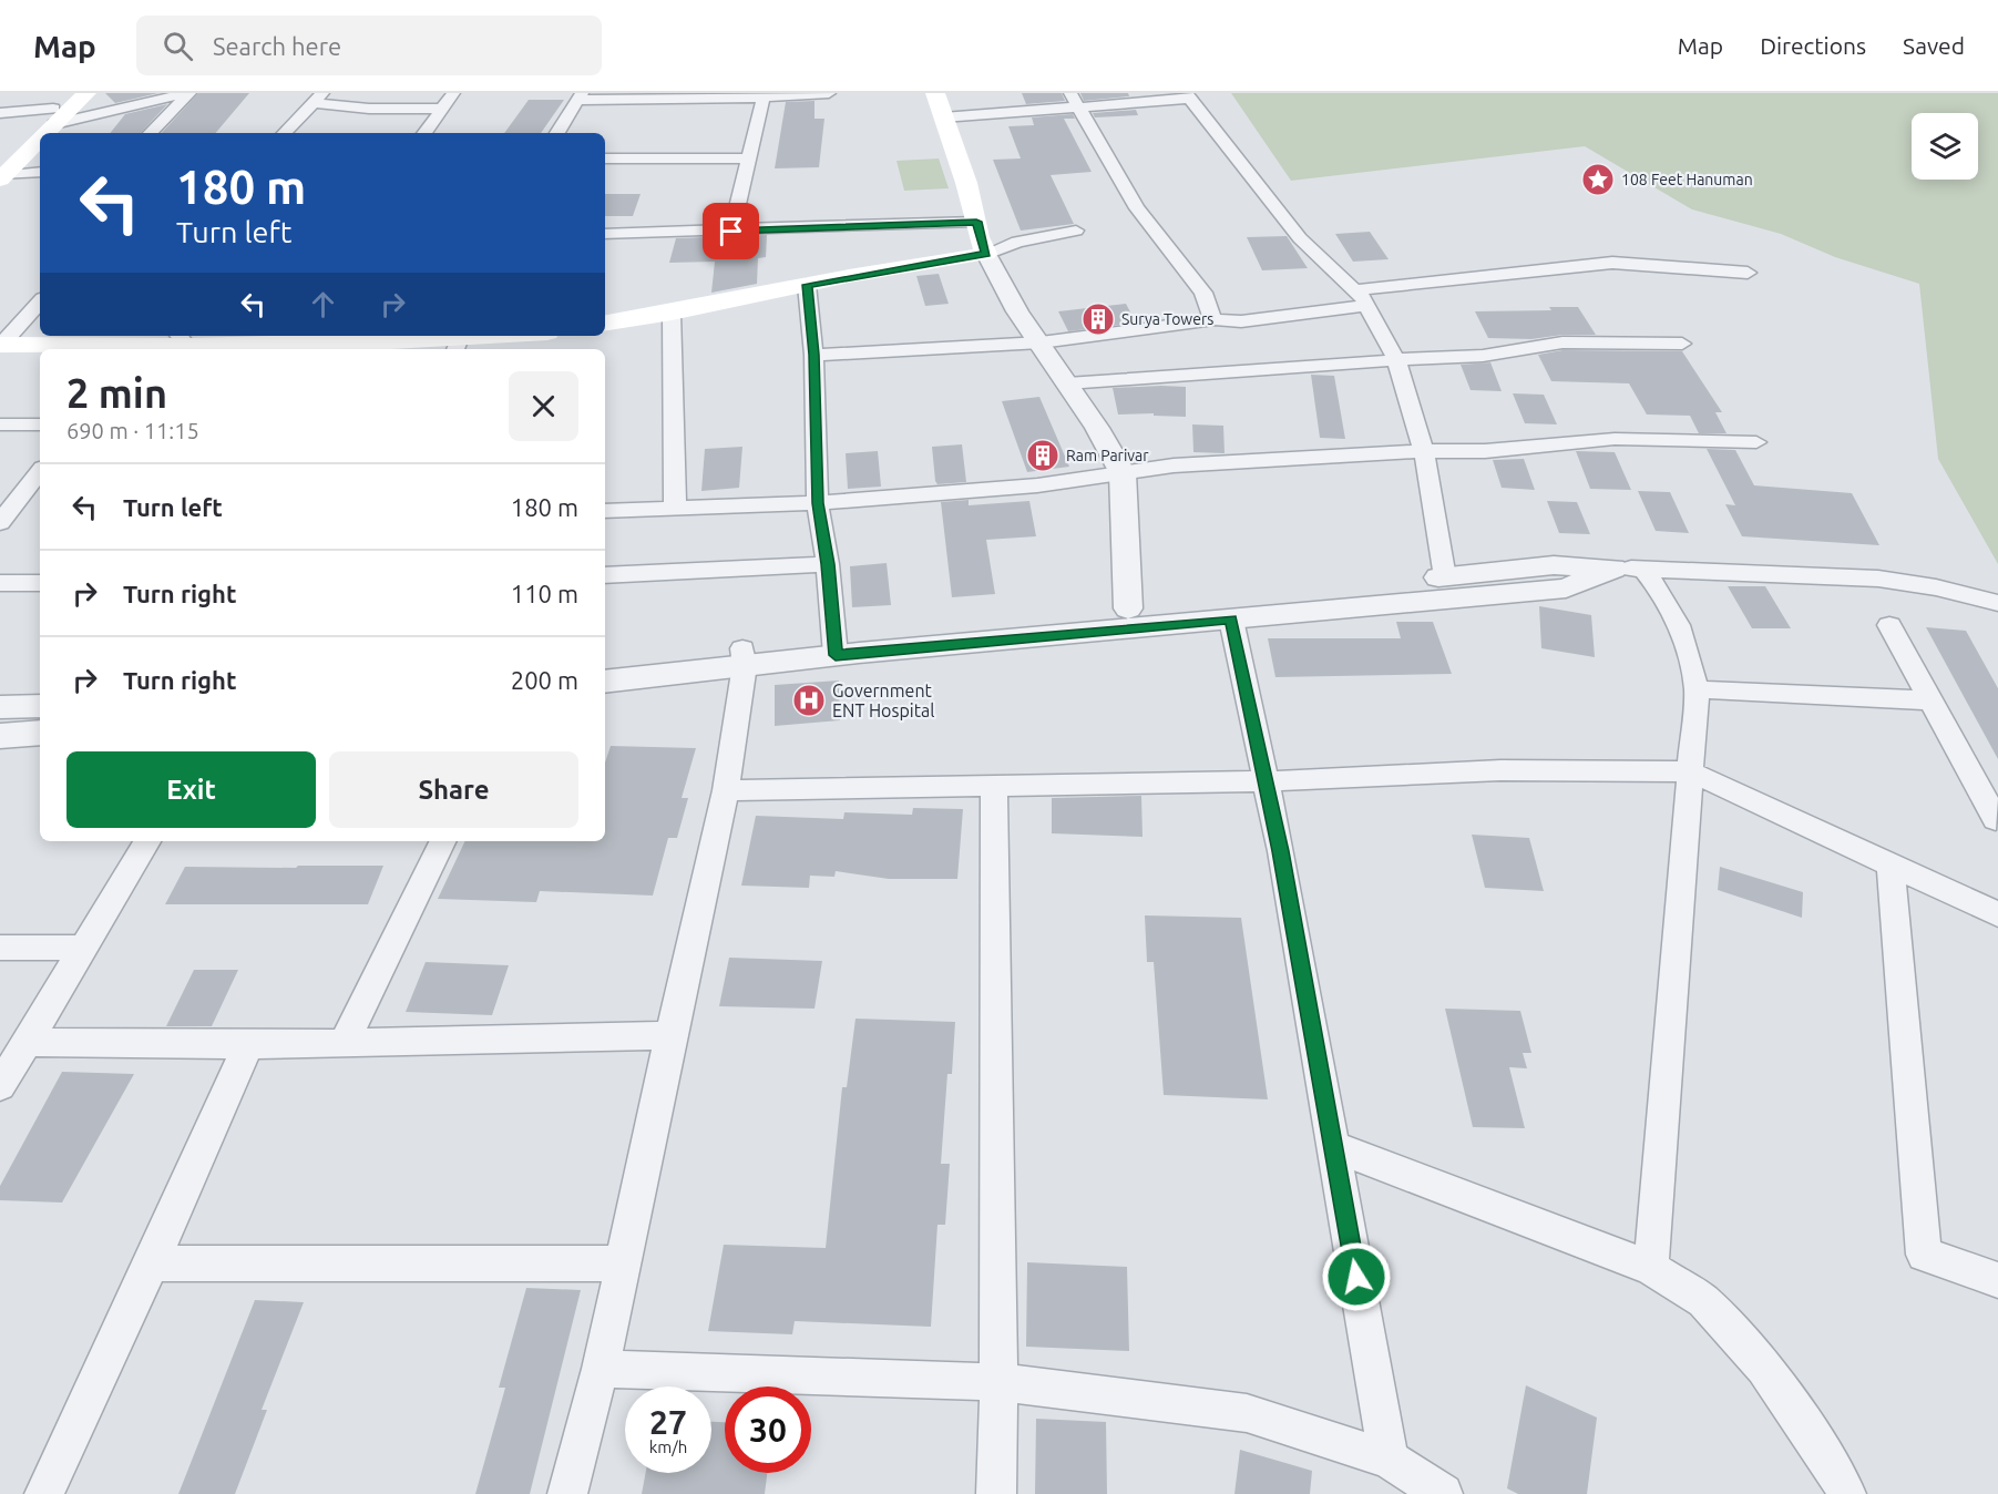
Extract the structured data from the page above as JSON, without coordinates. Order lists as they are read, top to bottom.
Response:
{
  "places": {
    "place": ["108 Feet Hanuman"],
    "building": ["Surya Towers", "Ram Parivar"],
    "hospital": ["Government ENT Hospital"]
  },
  "page": {
    "header": "Map",
    "search": "Search here",
    "nav": ["Map", "Directions", "Saved"],
    "turn": ["180 m", "Turn left"],
    "heading": ["2 min", "690 m · 11:15"],
    "list": [
      {
        "name": "Turn left",
        "value": "180 m"
      },
      {
        "name": "Turn right",
        "value": "110 m"
      },
      {
        "name": "Turn right",
        "value": "200 m"
      }
    ],
    "buttons": ["Exit", "Share"],
    "speed": "27 km/h",
    "limit": "30"
  }
}
